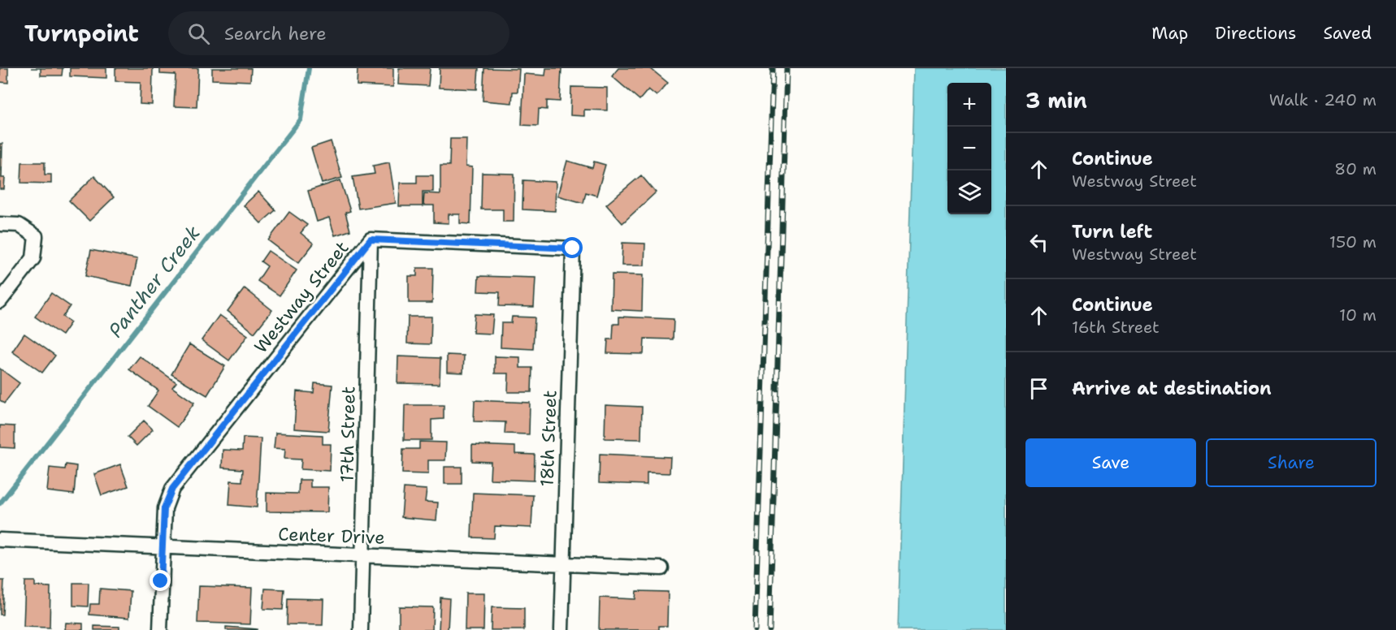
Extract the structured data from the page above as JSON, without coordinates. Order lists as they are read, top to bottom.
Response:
{
  "streets": {
    "street": [
      "Westway Street",
      "17th Street",
      "18th Street",
      "Center Drive"
    ]
  },
  "crossings": [
    ["Westway Street", "17th Street"],
    ["Westway Street", "18th Street"],
    ["Westway Street", "Center Drive"],
    ["17th Street", "Center Drive"],
    ["18th Street", "Center Drive"]
  ],
  "water": ["Panther Creek"],
  "page": {
    "header": "Turnpoint",
    "search": "Search here",
    "nav": ["Map", "Directions", "Saved"],
    "heading": ["3 min", "Walk · 240 m"],
    "map_buttons": ["+", "−"],
    "list": [
      ["Continue", "Westway Street", "80 m"],
      ["Turn left", "Westway Street", "150 m"],
      ["Continue", "16th Street", "10 m"],
      "Arrive at destination"
    ],
    "buttons": ["Save", "Share"]
  }
}
